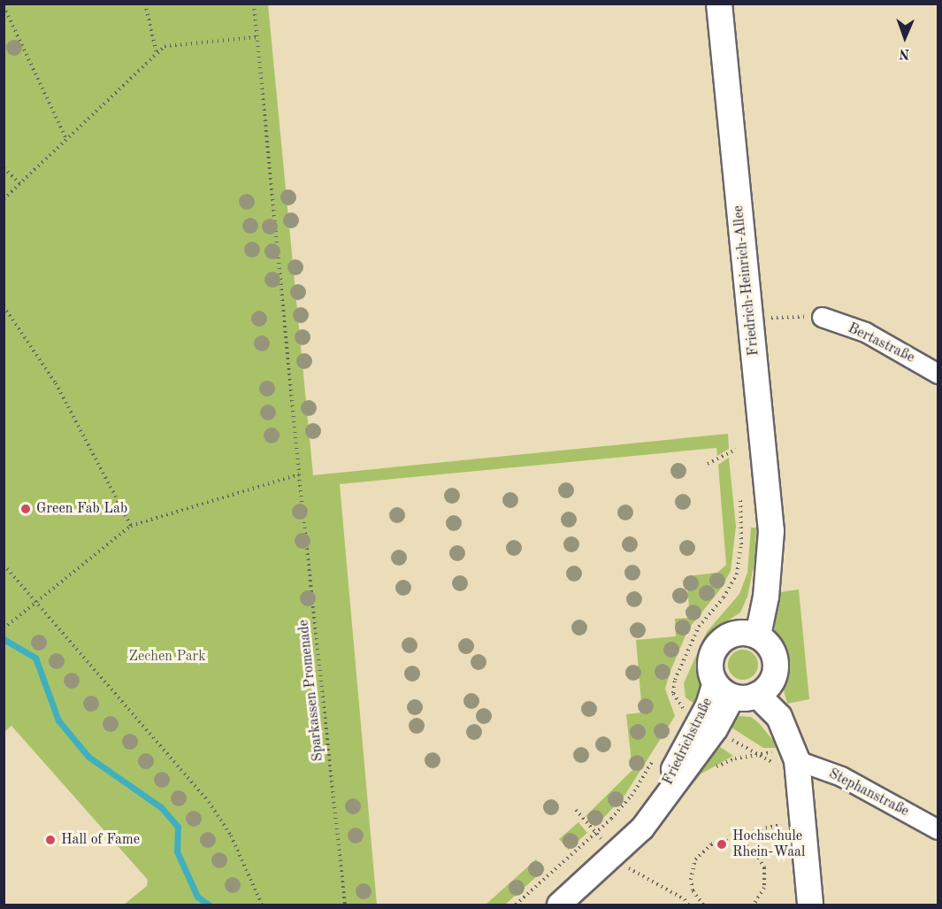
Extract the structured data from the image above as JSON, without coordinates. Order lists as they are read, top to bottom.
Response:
{
  "streets": {
    "main road": ["Friedrich-Heinrich-Allee"],
    "street": ["Bertastraße", "Friedrichstraße", "Stephanstraße"],
    "path": ["Sparkassen Promenade"]
  },
  "crossings": [
    ["Friedrich-Heinrich-Allee", "Friedrichstraße"]
  ],
  "parks": ["Zechen Park"],
  "places": ["Green Fab Lab", "Hall of Fame", "Hochschule Rhein-Waal"],
  "north": "bottom"
}
